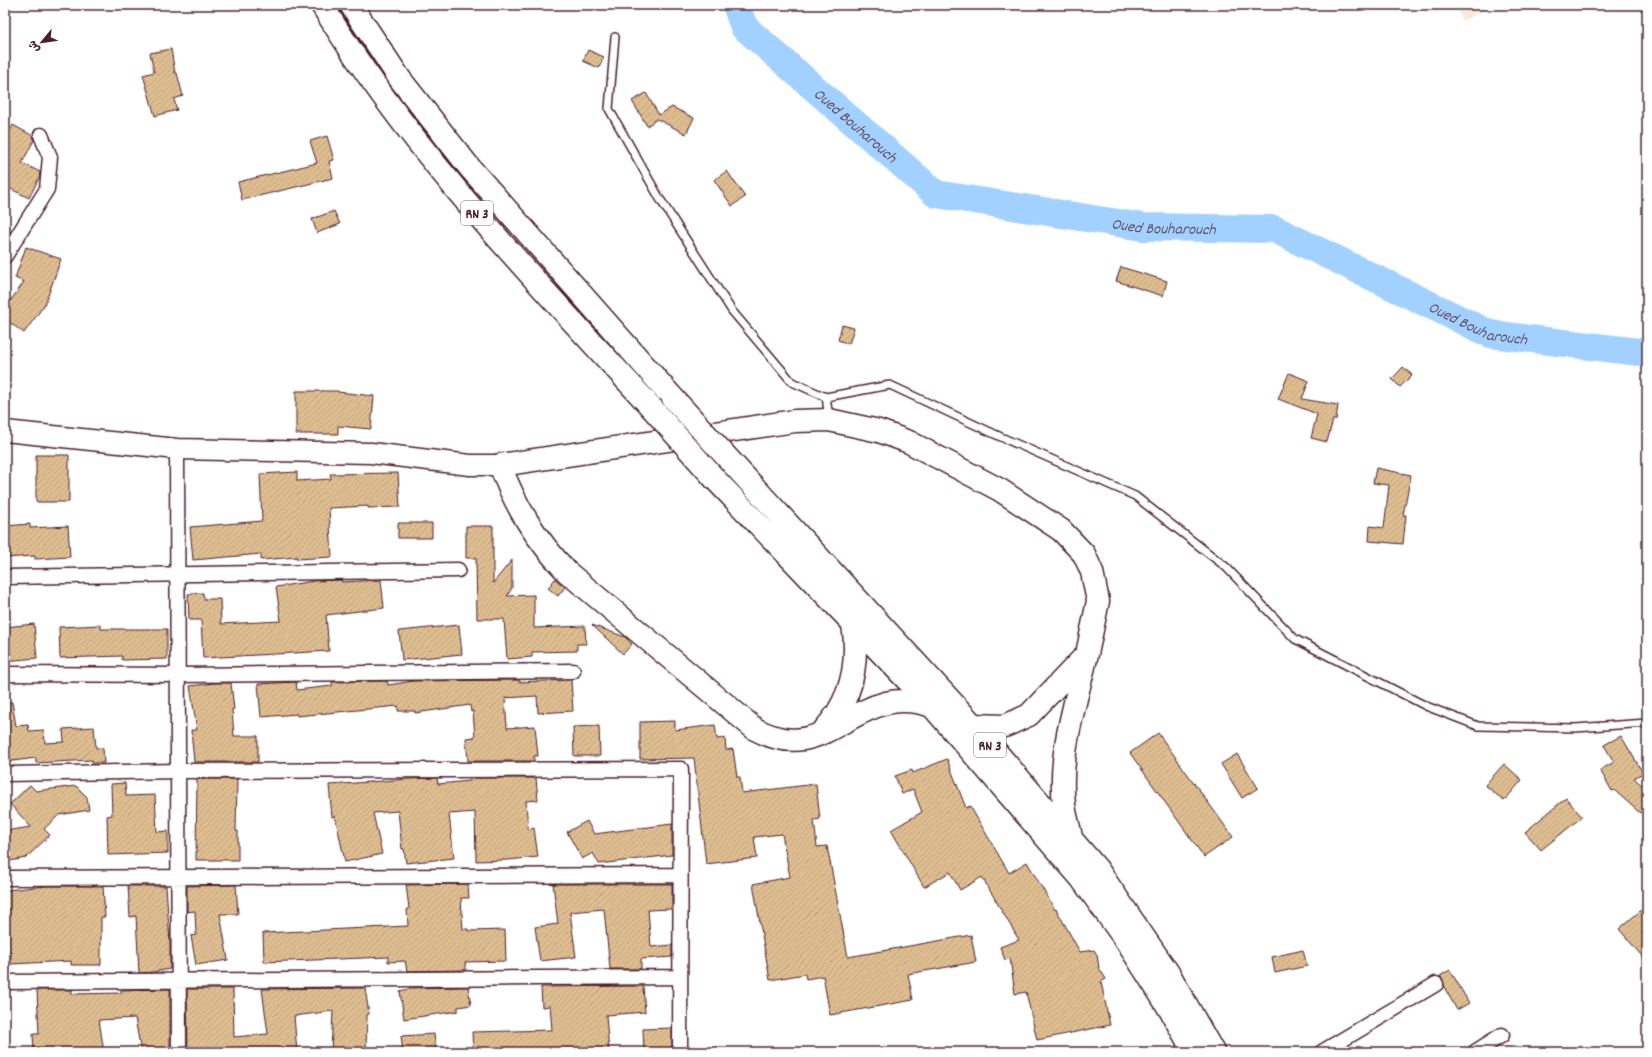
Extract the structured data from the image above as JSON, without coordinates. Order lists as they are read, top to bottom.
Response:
{
  "streets": {
    "highway": ["RN 3"]
  },
  "water": ["Oued Bouharouch"],
  "north": "bottom left"
}
